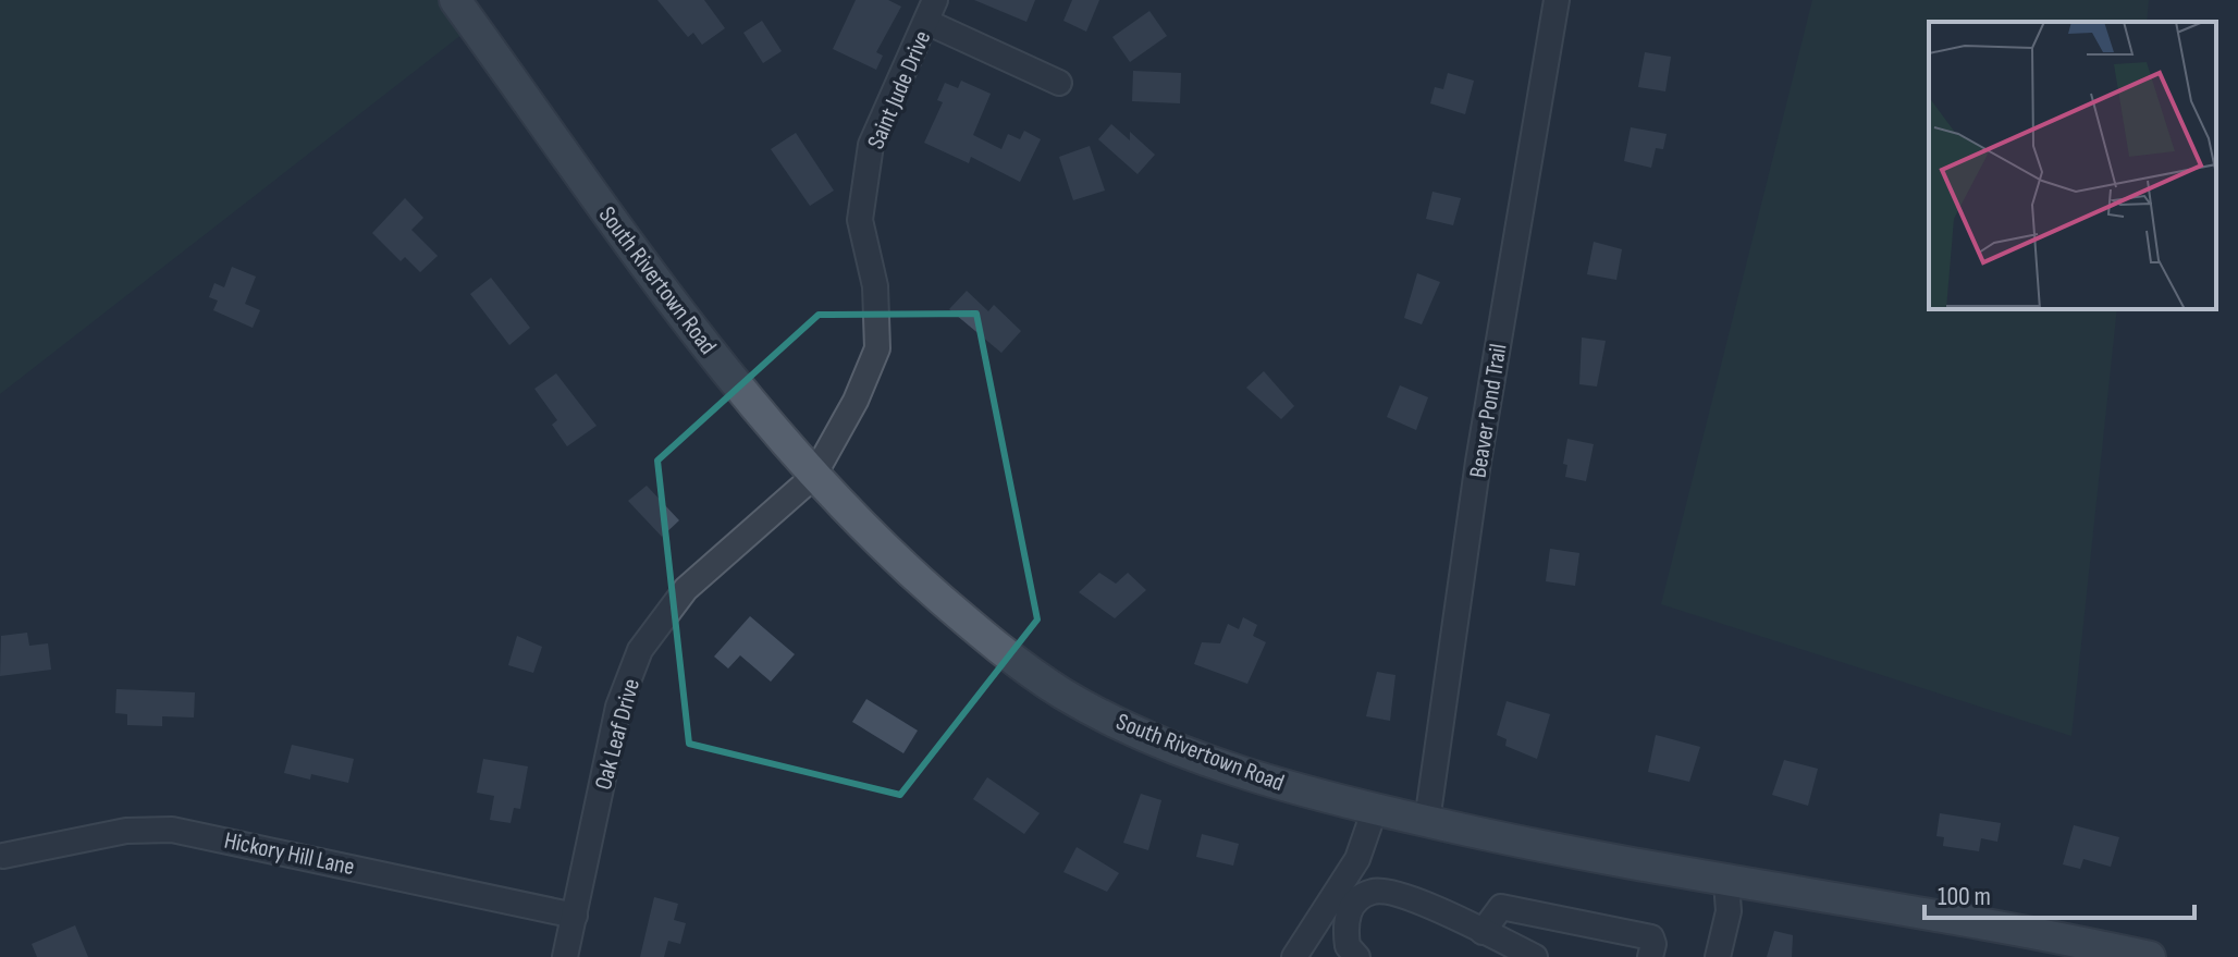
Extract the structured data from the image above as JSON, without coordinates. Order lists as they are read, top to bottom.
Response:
{
  "streets": {
    "main road": ["South Rivertown Road"],
    "street": [
      "Saint Jude Drive",
      "Beaver Pond Trail",
      "Oak Leaf Drive",
      "Hickory Hill Lane"
    ]
  },
  "crossings": [
    ["Saint Jude Drive", "South Rivertown Road"],
    ["Saint Jude Drive", "Oak Leaf Drive"],
    ["South Rivertown Road", "Beaver Pond Trail"],
    ["South Rivertown Road", "Oak Leaf Drive"],
    ["Oak Leaf Drive", "Hickory Hill Lane"]
  ],
  "scale_bar": "100 m"
}
